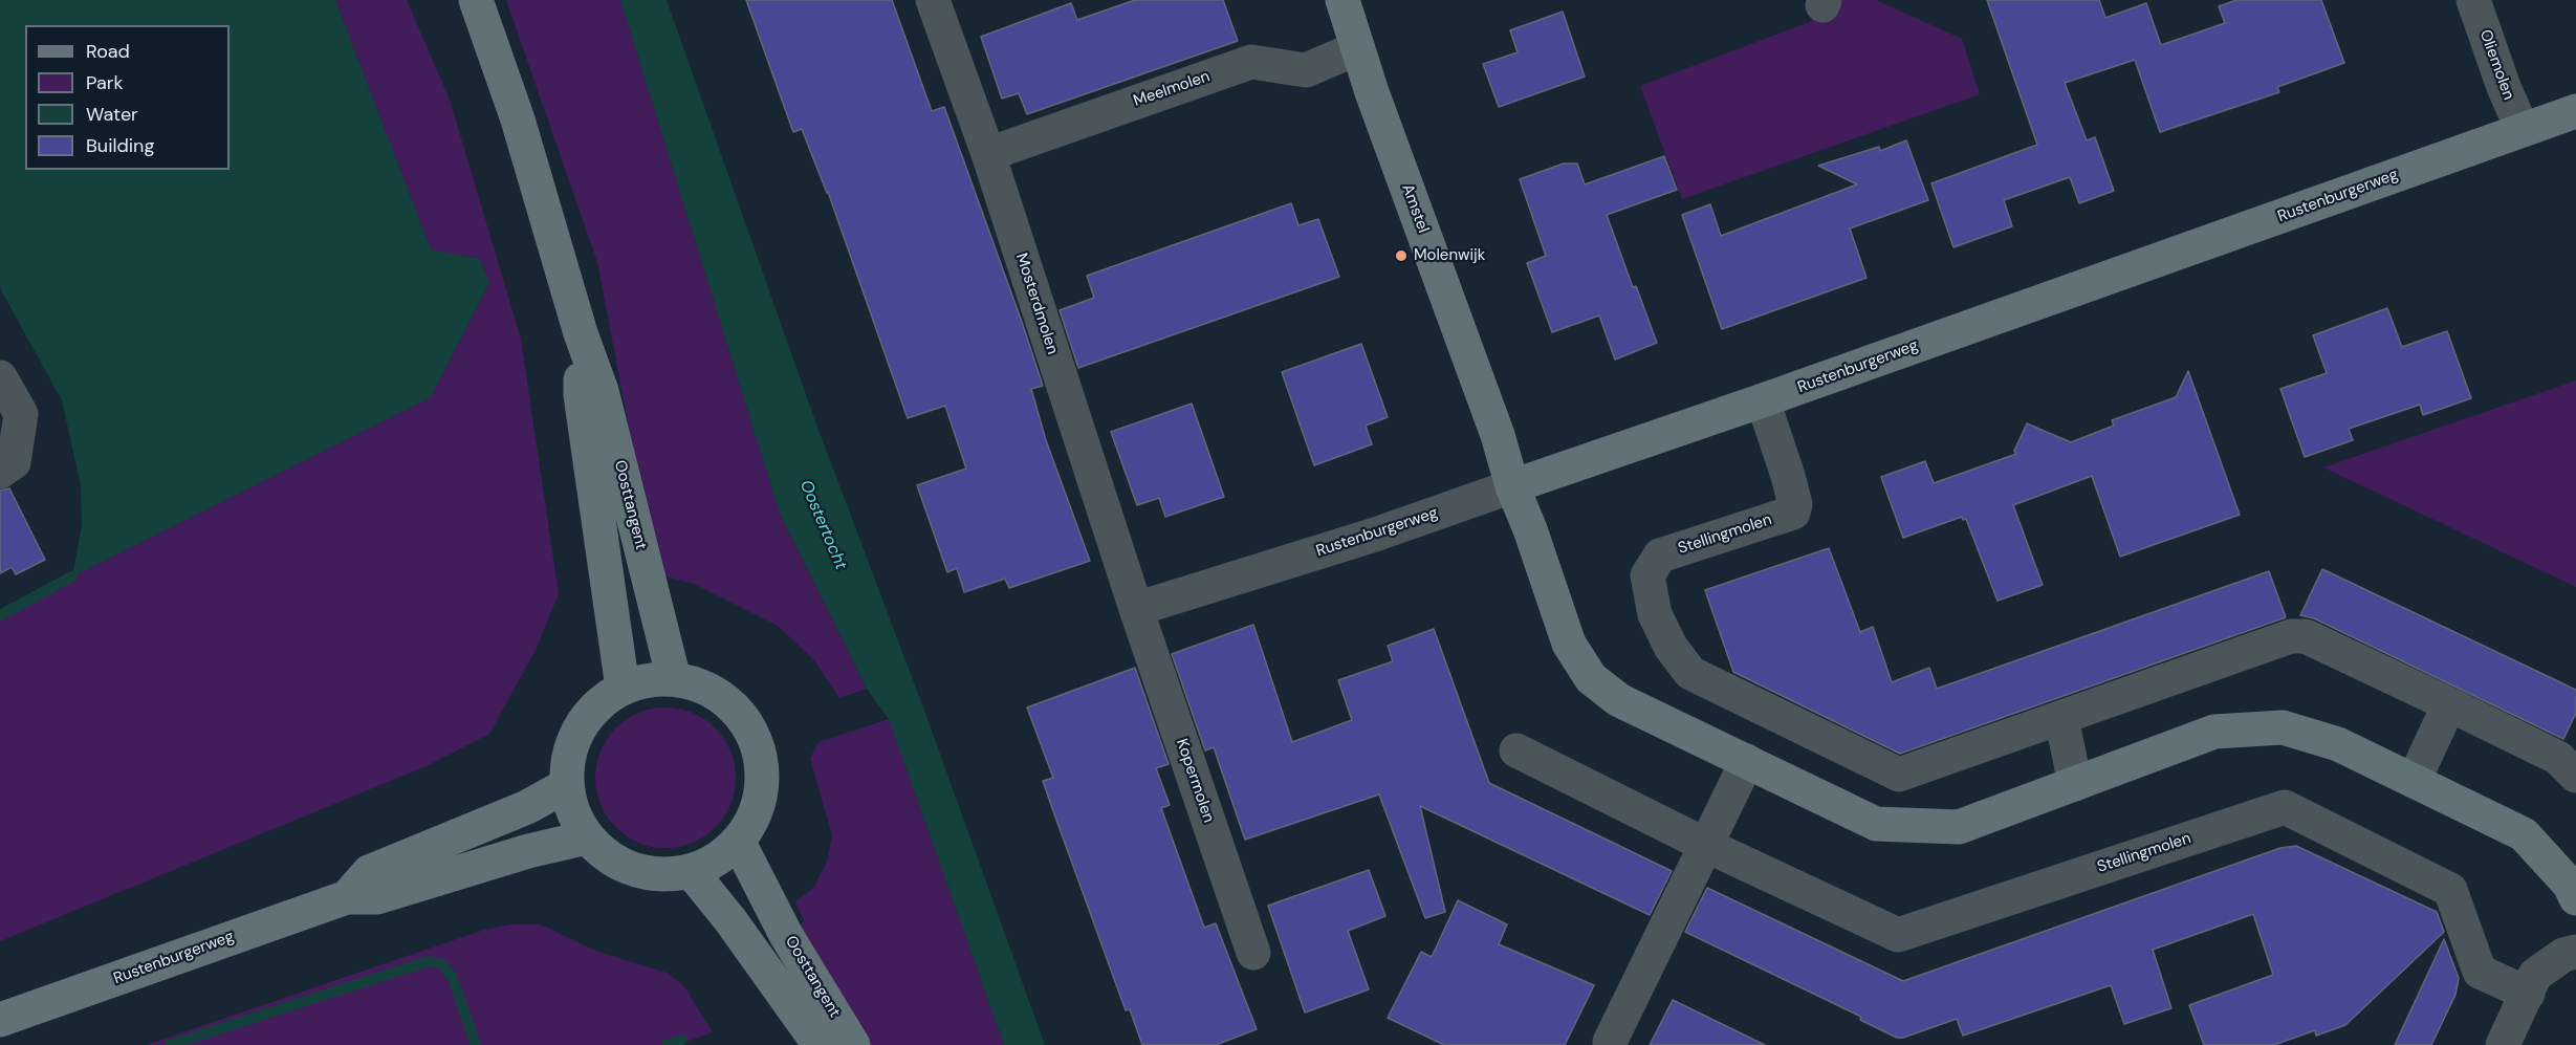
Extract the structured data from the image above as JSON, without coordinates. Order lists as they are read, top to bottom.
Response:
{
  "streets": {
    "street": [
      "Oliemolen",
      "Meelmolen",
      "Rustenburgerweg",
      "Amstel",
      "Mosterdmolen",
      "Oosttangent",
      "Stellingmolen",
      "Kopermolen"
    ]
  },
  "crossings": [
    ["Oliemolen", "Rustenburgerweg"],
    ["Meelmolen", "Amstel"],
    ["Meelmolen", "Mosterdmolen"],
    ["Rustenburgerweg", "Amstel"],
    ["Rustenburgerweg", "Mosterdmolen"],
    ["Rustenburgerweg", "Oosttangent"],
    ["Rustenburgerweg", "Stellingmolen"],
    ["Rustenburgerweg", "Kopermolen"],
    ["Mosterdmolen", "Kopermolen"]
  ],
  "water": ["Oostertocht"],
  "places": ["Molenwijk"],
  "legend": [
    "Road",
    "Park",
    "Water",
    "Building"
  ]
}
